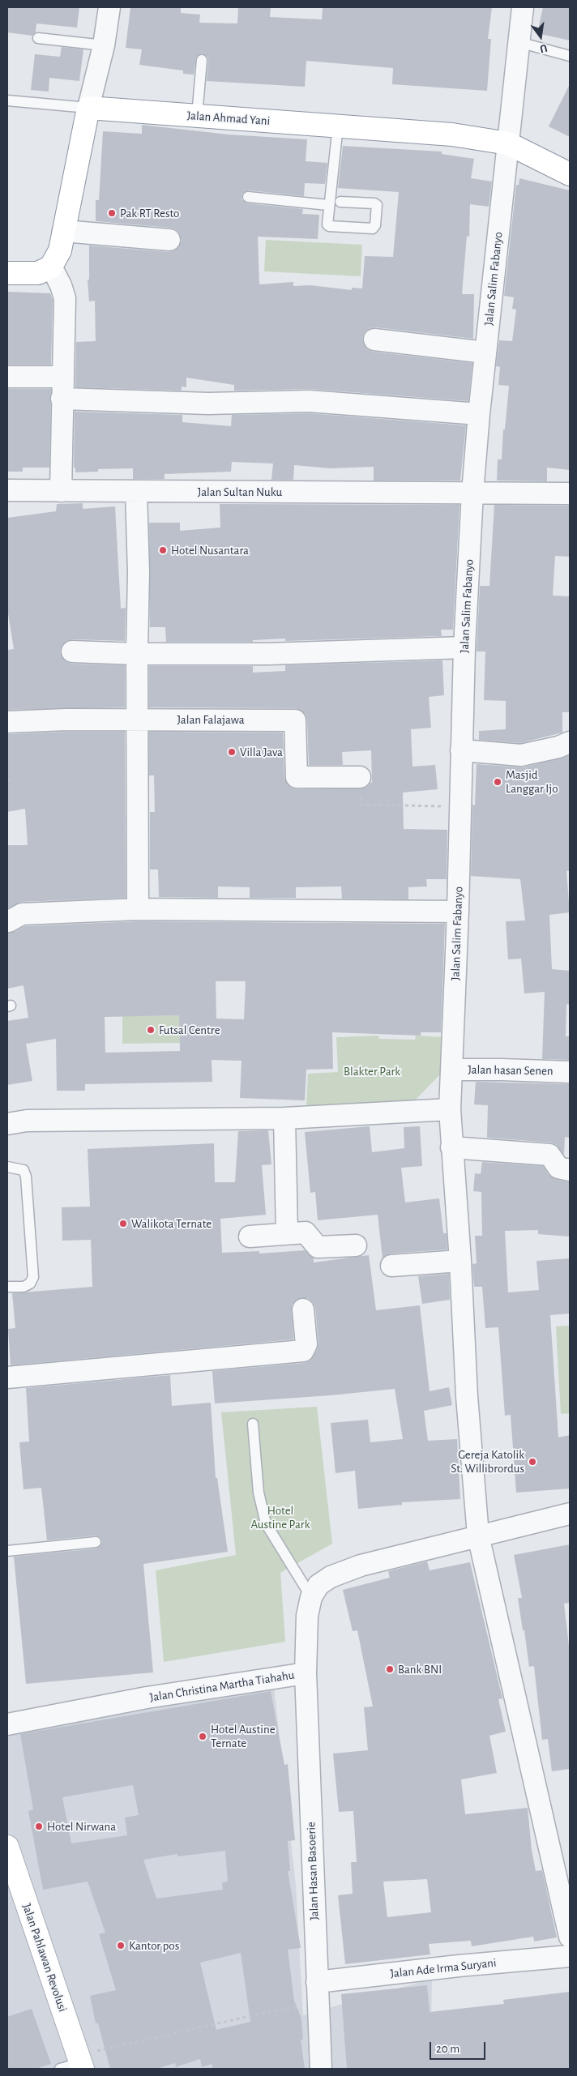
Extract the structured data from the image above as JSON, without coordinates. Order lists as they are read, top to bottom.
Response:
{
  "streets": {
    "main road": ["Jalan Ahmad Yani", "Jalan Pahlawan Revolusi"],
    "street": [
      "Jalan Salim Fabanyo",
      "Jalan Sultan Nuku",
      "Jalan Falajawa",
      "Jalan hasan Senen",
      "Jalan Christina Martha Tiahahu",
      "Jalan Hasan Basoerie",
      "Jalan Ade Irma Suryani"
    ]
  },
  "crossings": [
    ["Jalan Ahmad Yani", "Jalan Salim Fabanyo"],
    ["Jalan Salim Fabanyo", "Jalan Sultan Nuku"],
    ["Jalan Salim Fabanyo", "Jalan hasan Senen"],
    ["Jalan Salim Fabanyo", "Jalan Christina Martha Tiahahu"],
    ["Jalan Christina Martha Tiahahu", "Jalan Hasan Basoerie"],
    ["Jalan Hasan Basoerie", "Jalan Ade Irma Suryani"]
  ],
  "parks": ["Blakter Park", "Hotel Austine Park"],
  "places": [
    "Pak RT Resto",
    "Hotel Nusantara",
    "Villa Java",
    "Masjid Langgar Ijo",
    "Futsal Centre",
    "Walikota Ternate",
    "Gereja Katolik St. Willibrordus",
    "Bank BNI",
    "Hotel Austine Ternate",
    "Hotel Nirwana",
    "Kantor pos"
  ],
  "scale_bar": "20 m",
  "north": "bottom"
}
